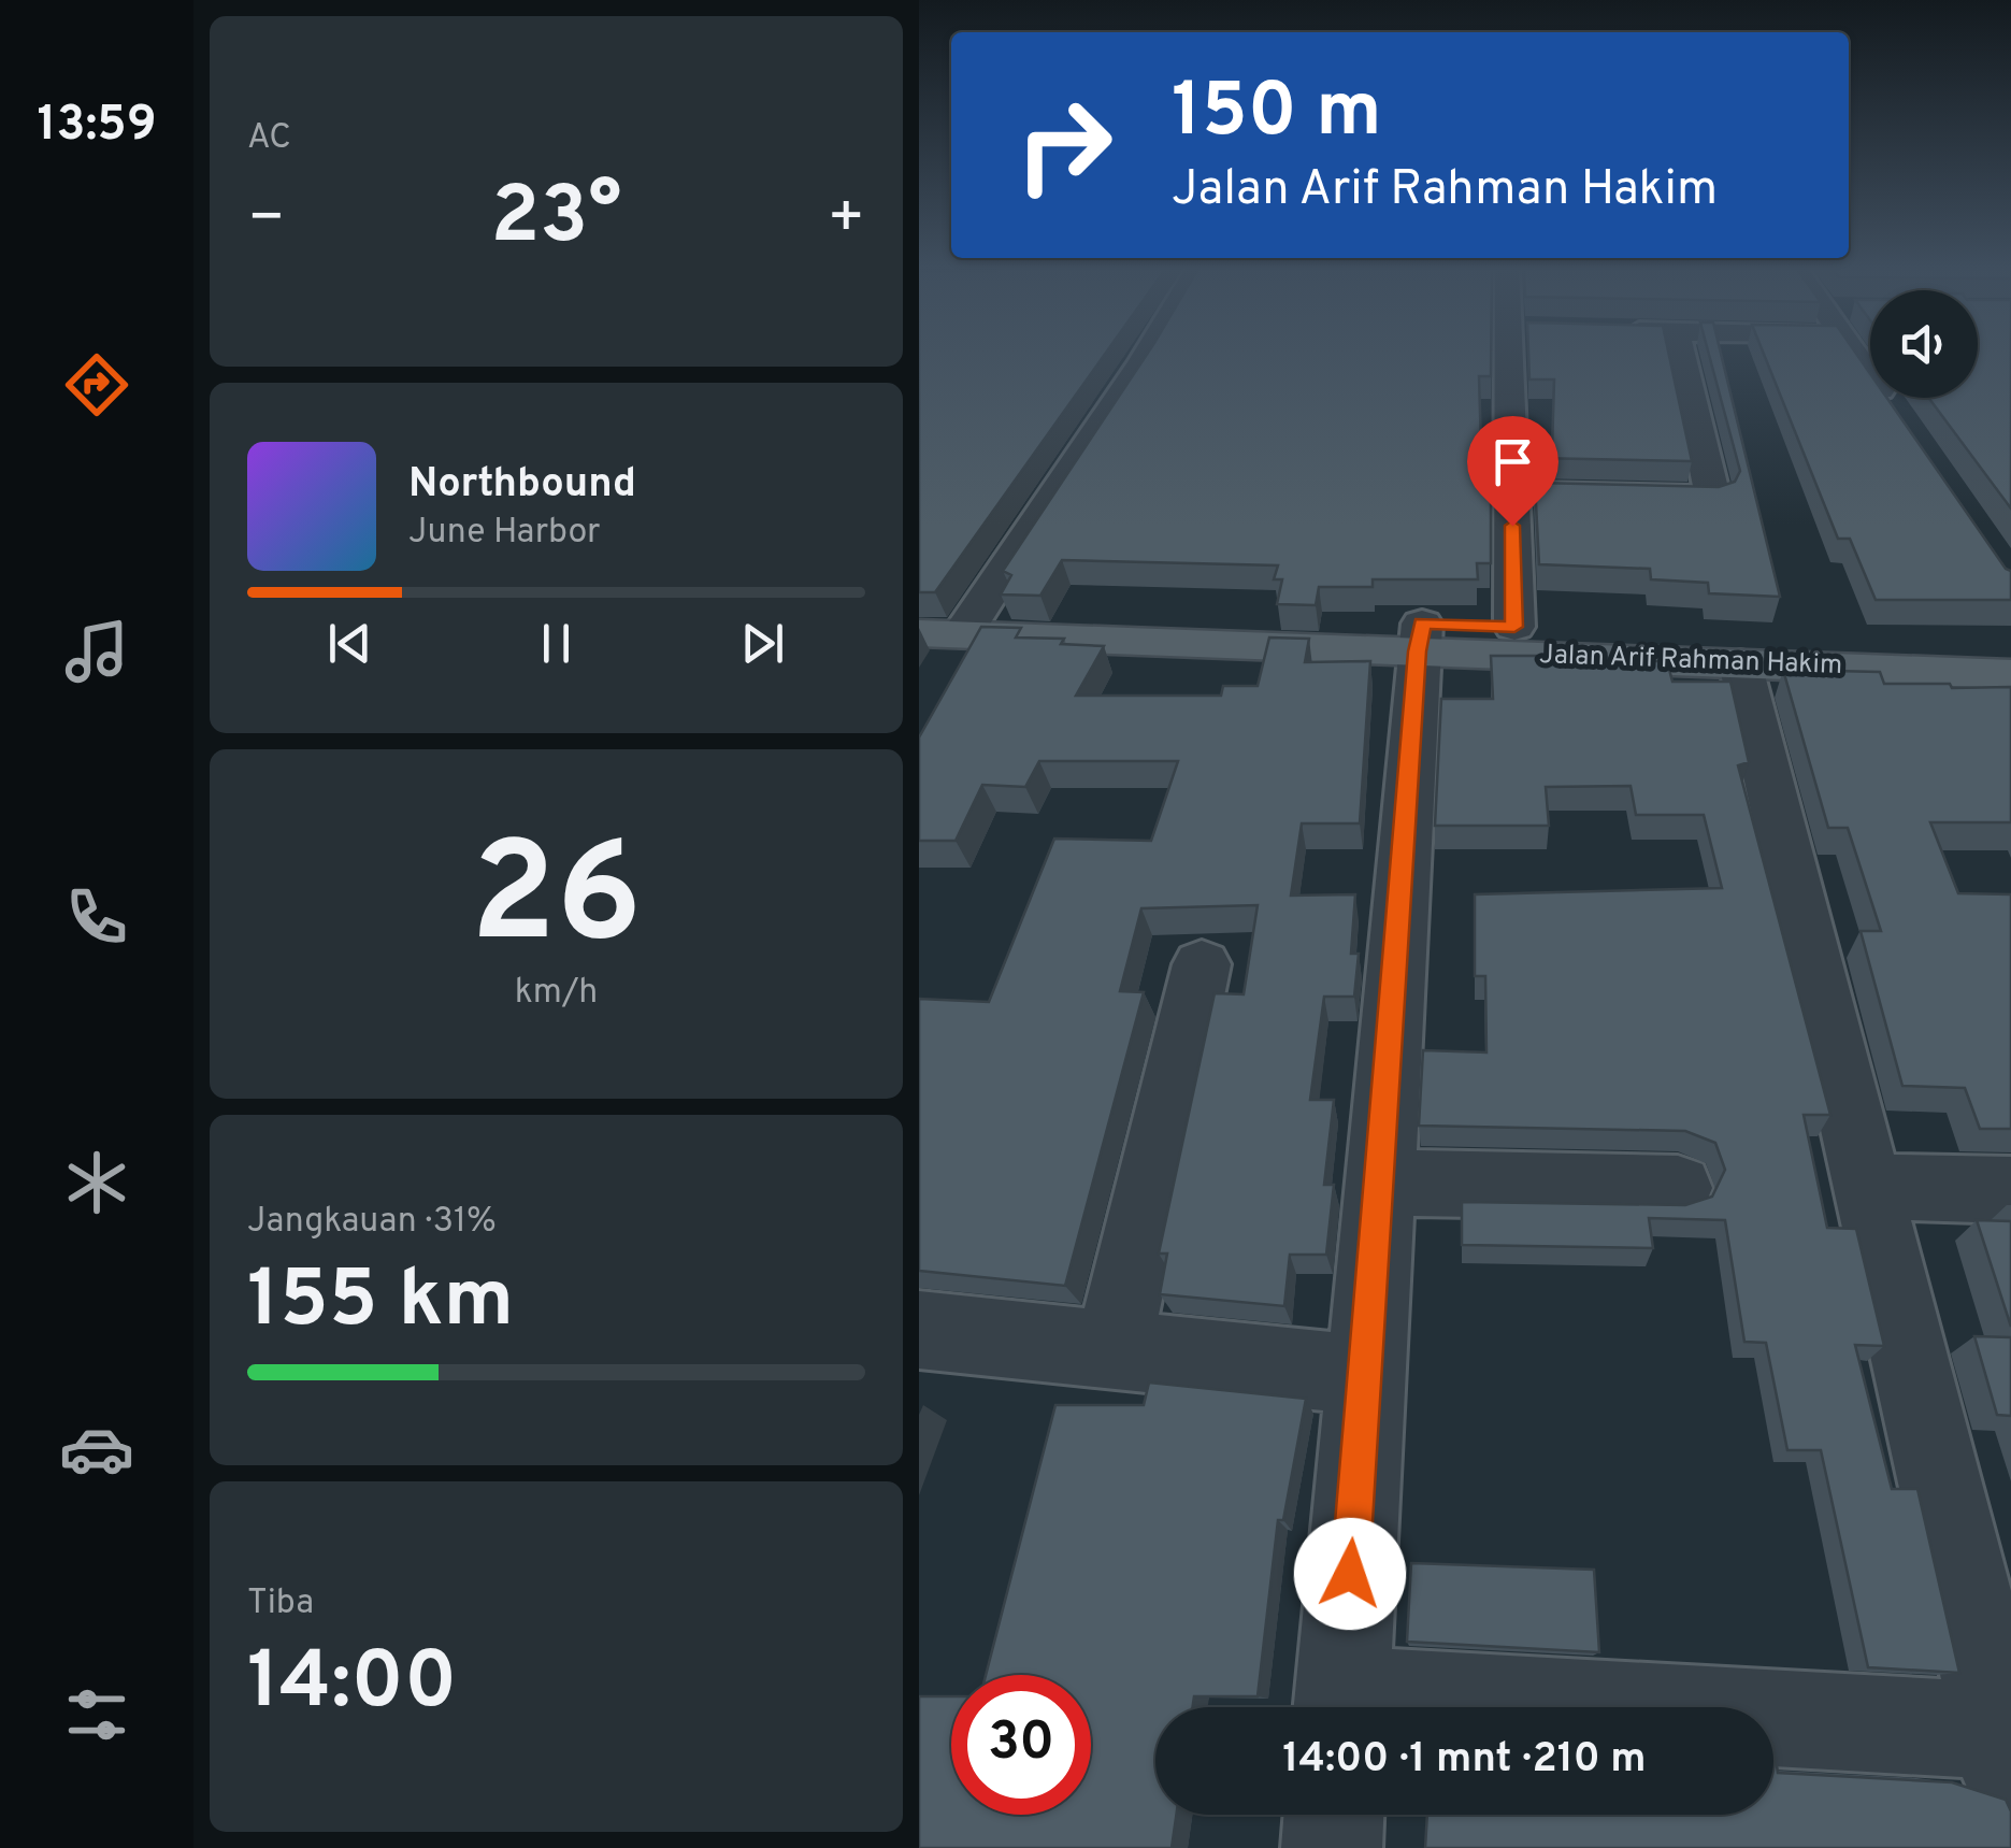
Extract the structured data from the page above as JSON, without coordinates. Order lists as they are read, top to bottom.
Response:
{
  "streets": {
    "main road": ["Jalan Arif Rahman Hakim"]
  },
  "page": {
    "tabs": "13:59",
    "tile": [
      "AC",
      ["26", "km/h"],
      ["Jangkauan · 31%", "155 km"],
      ["Tiba", "14:00"]
    ],
    "turn": ["150 m", "Jalan Arif Rahman Hakim"],
    "heat": ["−", "23°", "+"],
    "song": ["Northbound", "June Harbor"],
    "limit": "30",
    "trip": "14:00 · 1 mnt · 210 m"
  }
}
